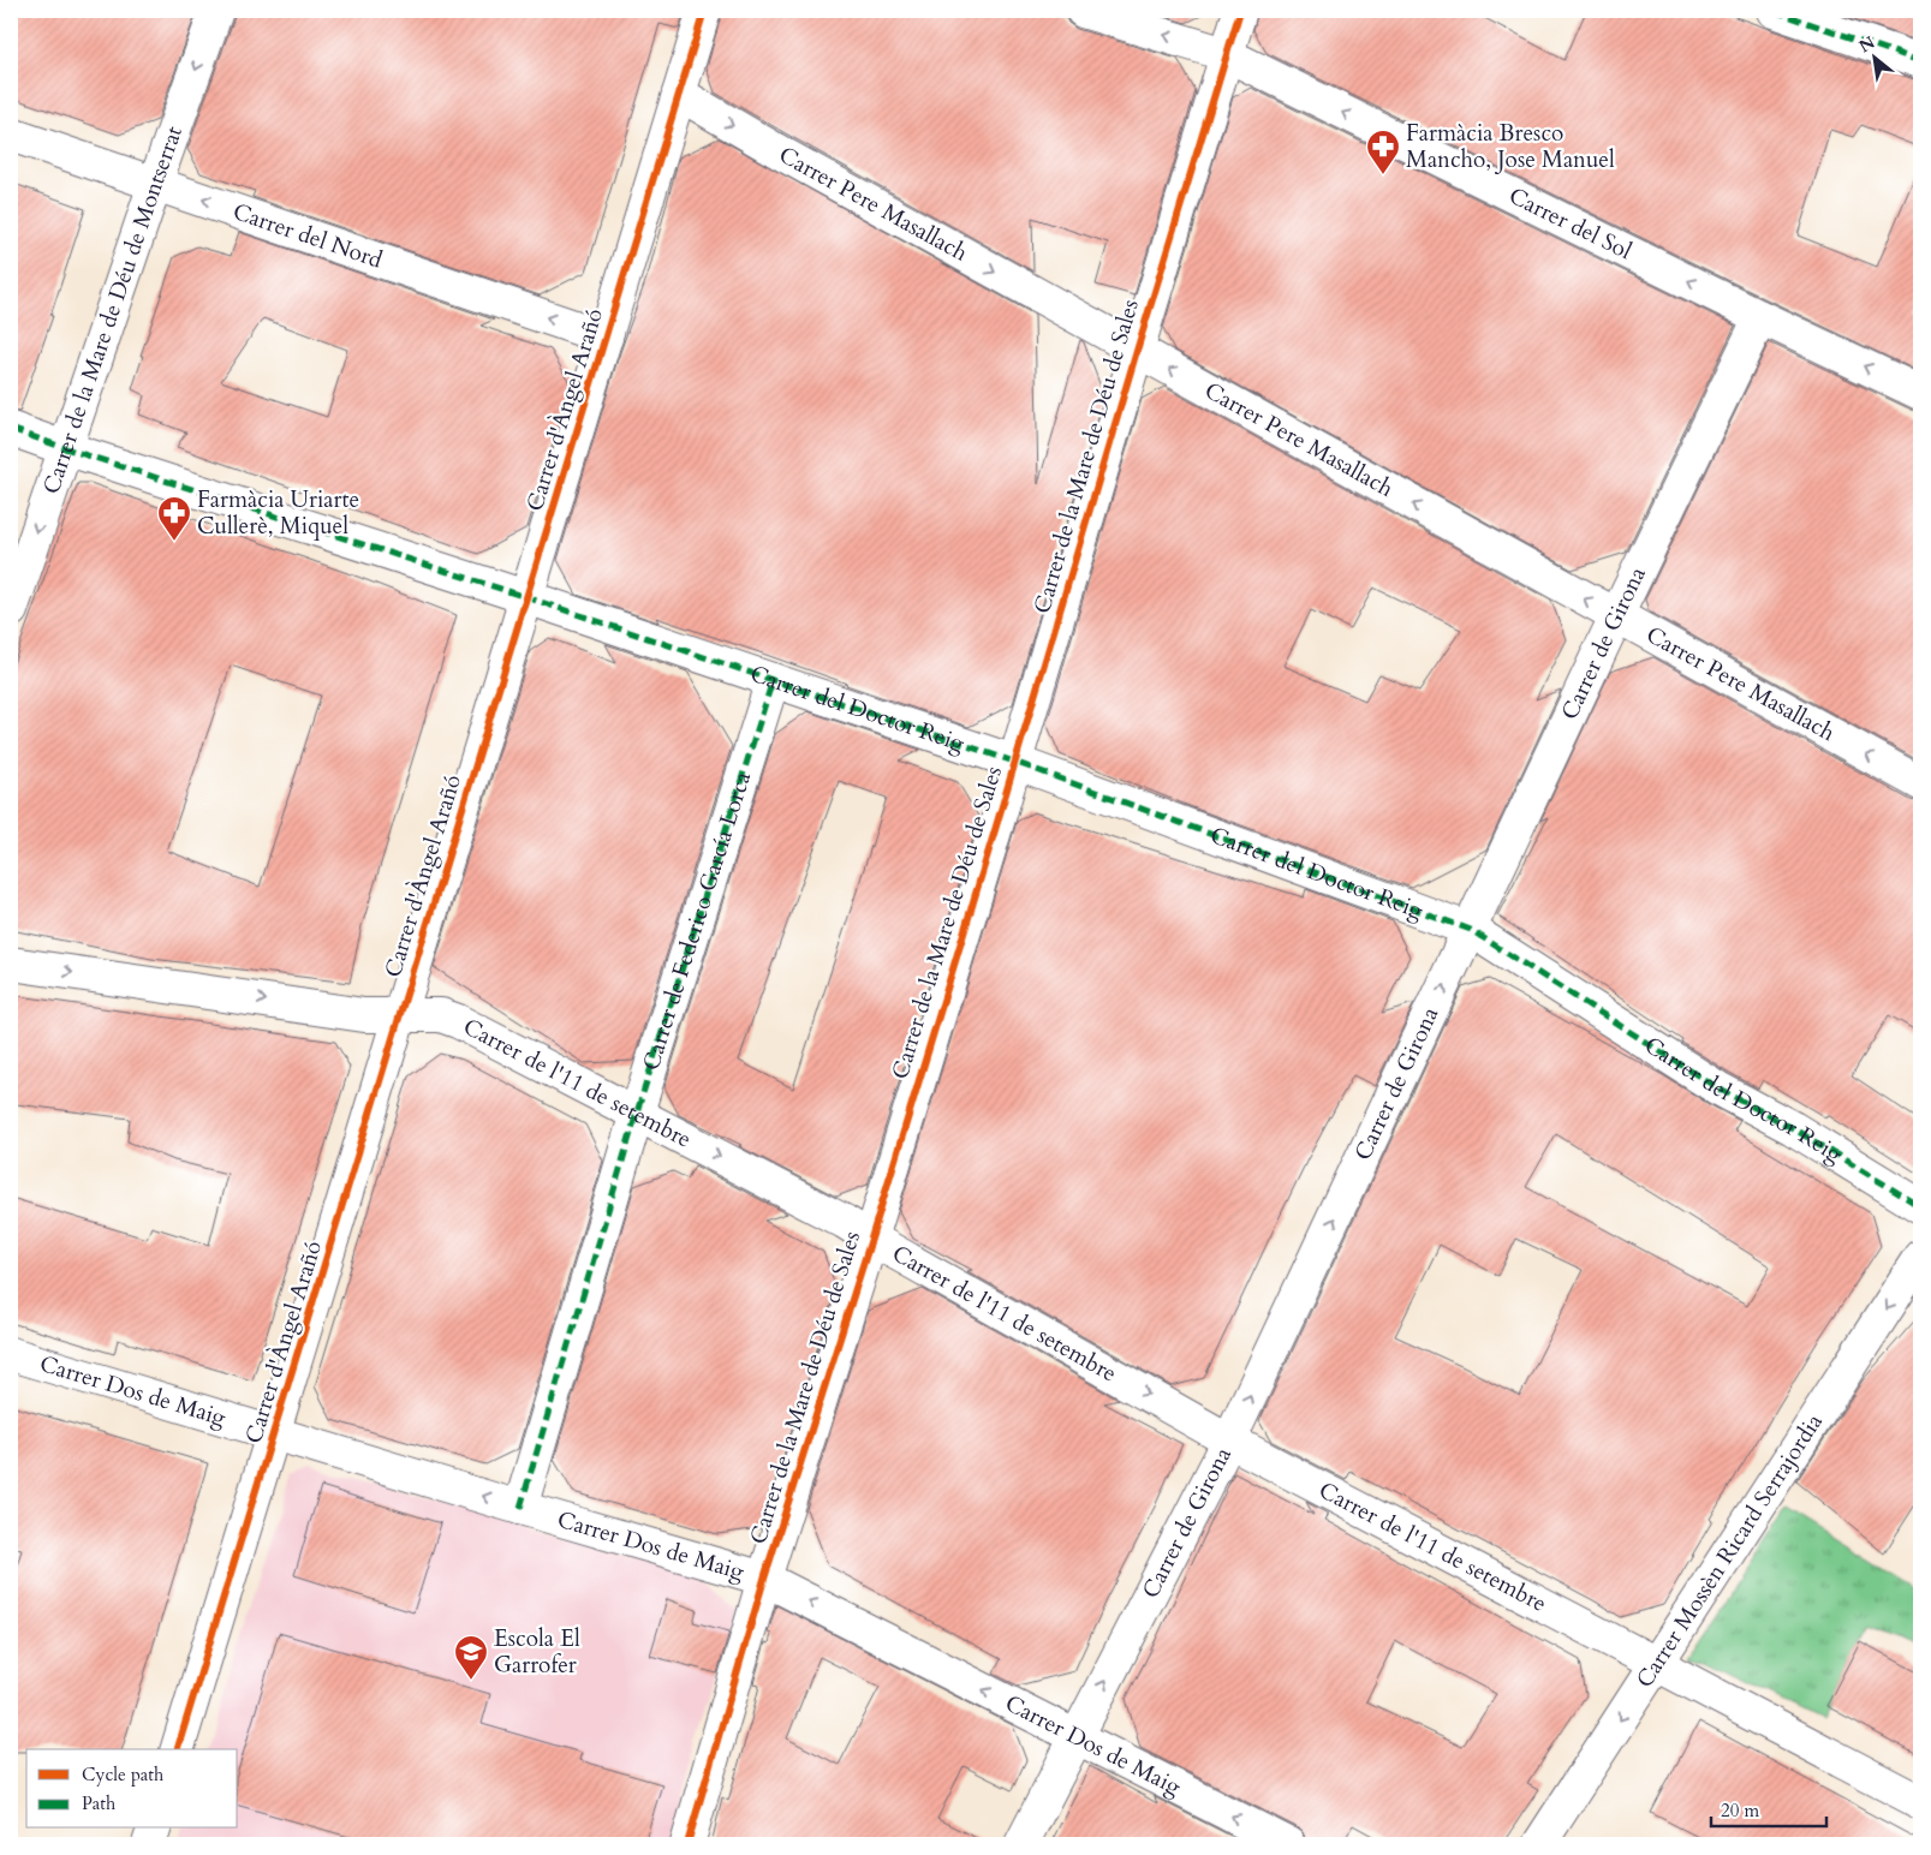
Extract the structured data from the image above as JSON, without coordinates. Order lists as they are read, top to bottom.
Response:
{
  "streets": {
    "street": [
      "Carrer Pere Masallach",
      "Carrer del Sol",
      "Carrer del Nord",
      "Carrer de la Mare de Déu de Montserrat",
      "Carrer d'Àngel Arañó",
      "Carrer de la Mare de Déu de Sales",
      "Carrer de Girona",
      "Carrer del Doctor Reig",
      "Carrer de Federico García Lorca",
      "Carrer de l'11 de setembre",
      "Carrer Dos de Maig",
      "Carrer Mossèn Ricard Serrajordia"
    ]
  },
  "crossings": [
    ["Carrer Pere Masallach", "Carrer d'Àngel Arañó"],
    ["Carrer Pere Masallach", "Carrer de la Mare de Déu de Sales"],
    ["Carrer Pere Masallach", "Carrer de Girona"],
    ["Carrer del Sol", "Carrer de la Mare de Déu de Sales"],
    ["Carrer del Sol", "Carrer de Girona"],
    ["Carrer del Nord", "Carrer de la Mare de Déu de Montserrat"],
    ["Carrer del Nord", "Carrer d'Àngel Arañó"],
    ["Carrer de la Mare de Déu de Montserrat", "Carrer del Doctor Reig"],
    ["Carrer d'Àngel Arañó", "Carrer del Doctor Reig"],
    ["Carrer d'Àngel Arañó", "Carrer de l'11 de setembre"],
    ["Carrer d'Àngel Arañó", "Carrer Dos de Maig"],
    ["Carrer de la Mare de Déu de Sales", "Carrer del Doctor Reig"],
    ["Carrer de la Mare de Déu de Sales", "Carrer de l'11 de setembre"],
    ["Carrer de la Mare de Déu de Sales", "Carrer Dos de Maig"],
    ["Carrer de Girona", "Carrer del Doctor Reig"],
    ["Carrer de Girona", "Carrer de l'11 de setembre"],
    ["Carrer de Girona", "Carrer Dos de Maig"],
    ["Carrer del Doctor Reig", "Carrer de Federico García Lorca"],
    ["Carrer de Federico García Lorca", "Carrer de l'11 de setembre"],
    ["Carrer de Federico García Lorca", "Carrer Dos de Maig"],
    ["Carrer de l'11 de setembre", "Carrer Mossèn Ricard Serrajordia"]
  ],
  "one_way": [
    "Carrer del Sol",
    "Carrer del Nord",
    "Carrer de la Mare de Déu de Montserrat",
    "Carrer de Girona",
    "Carrer de l'11 de setembre",
    "Carrer Dos de Maig",
    "Carrer Mossèn Ricard Serrajordia"
  ],
  "places": {
    "pharmacy": ["Farmàcia Bresco Mancho, Jose Manuel", "Farmàcia Uriarte Cullerè, Miquel"],
    "school or university": ["Escola El Garrofer"]
  },
  "legend": ["Cycle path", "Path"],
  "scale_bar": "20 m",
  "north": "top left"
}
